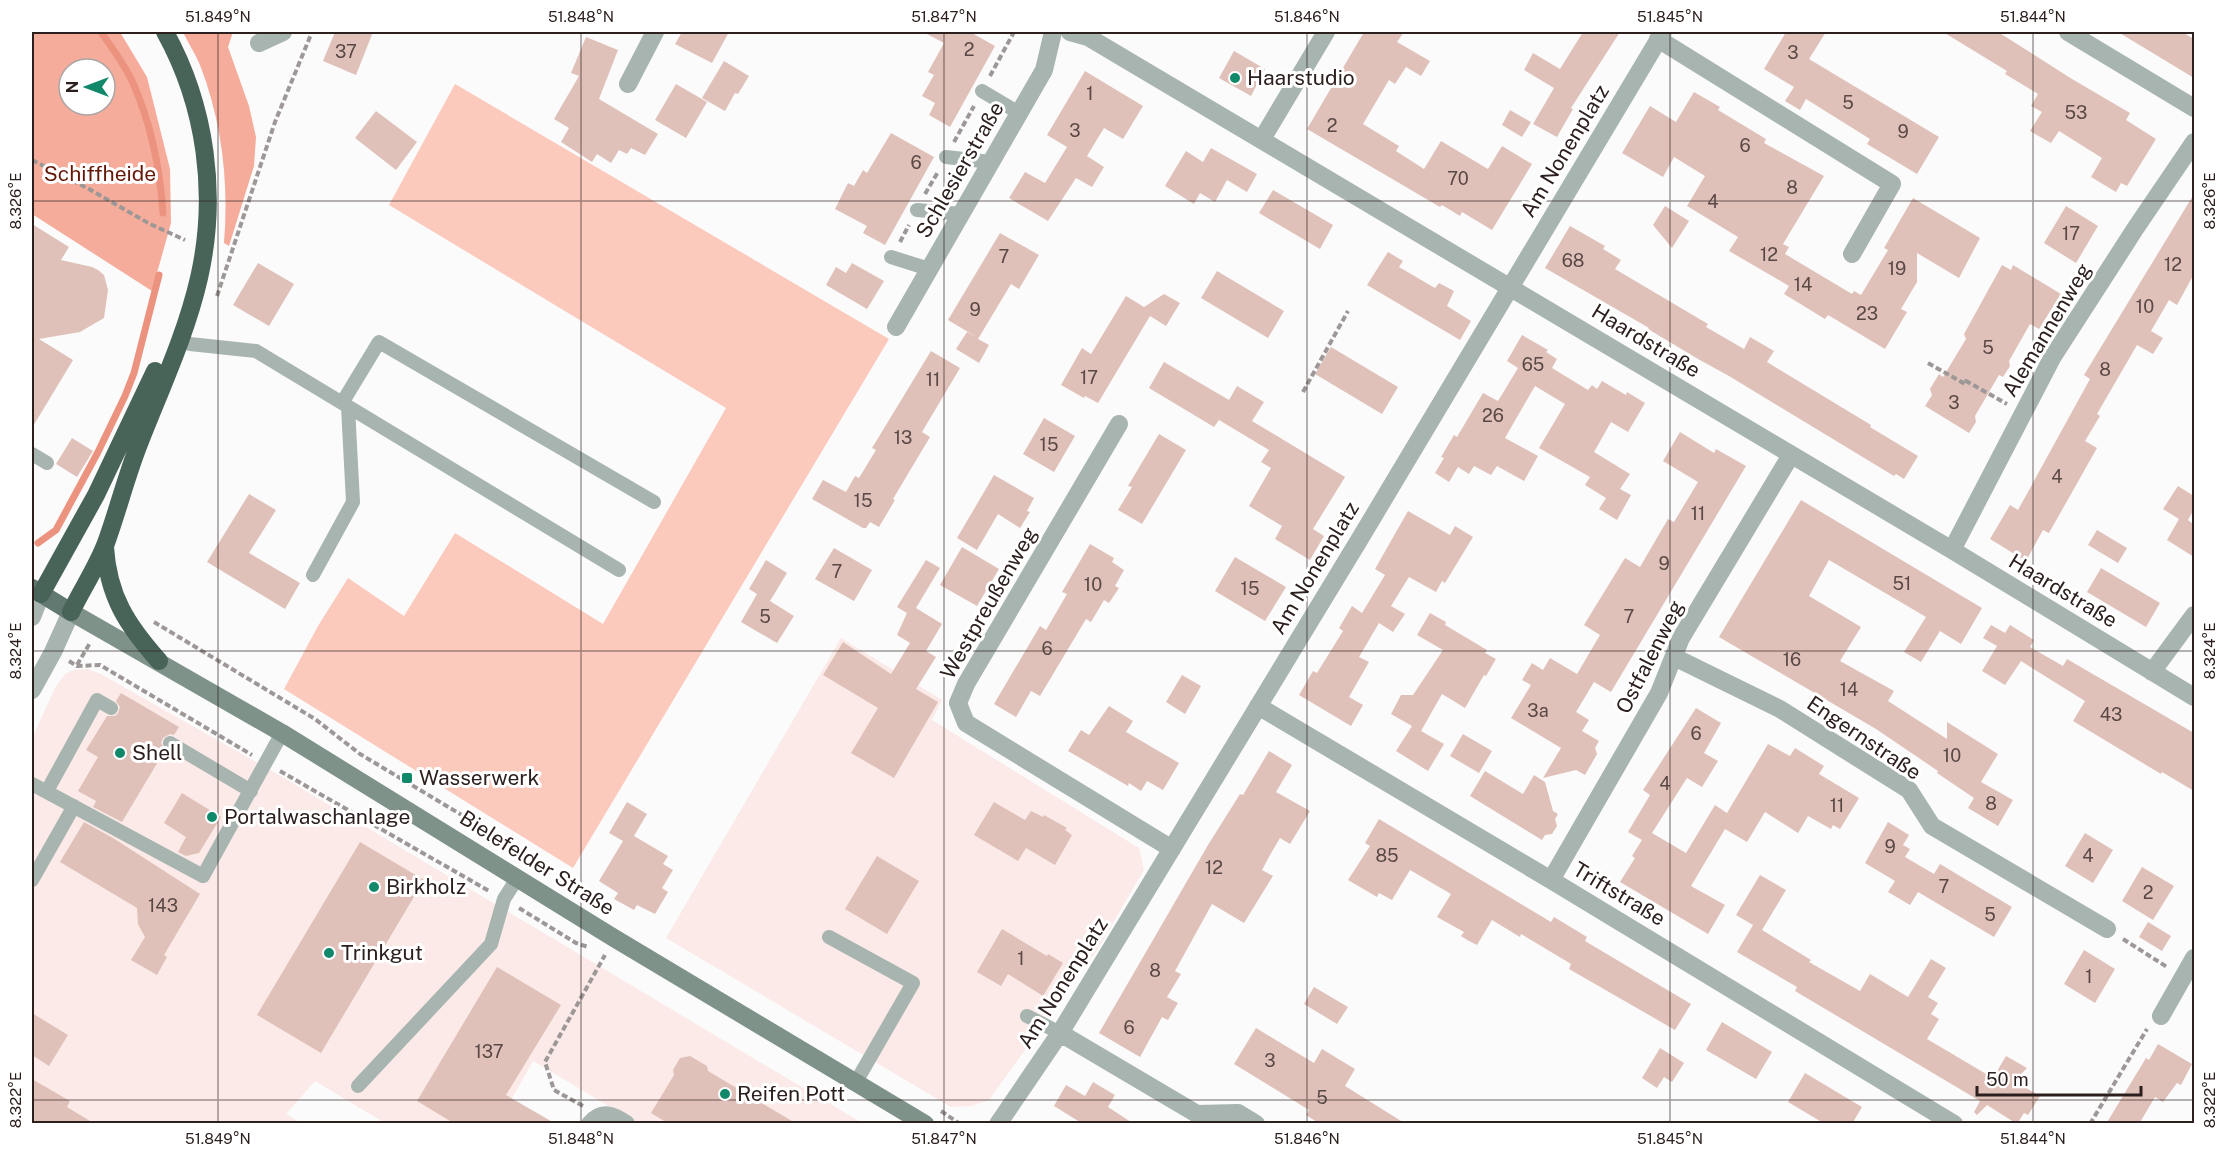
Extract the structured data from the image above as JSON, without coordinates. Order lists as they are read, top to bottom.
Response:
{
  "streets": {
    "main road": ["Bielefelder Straße"],
    "street": [
      "Am Nonenplatz",
      "Schlesierstraße",
      "Alemannenweg",
      "Haardstraße",
      "Westpreußenweg",
      "Ostfalenweg",
      "Engernstraße",
      "Triftstraße"
    ]
  },
  "crossings": [
    ["Am Nonenplatz", "Haardstraße"],
    ["Am Nonenplatz", "Westpreußenweg"],
    ["Am Nonenplatz", "Triftstraße"],
    ["Alemannenweg", "Haardstraße"],
    ["Haardstraße", "Ostfalenweg"],
    ["Ostfalenweg", "Engernstraße"],
    ["Ostfalenweg", "Triftstraße"]
  ],
  "parks": ["Schiffheide"],
  "places": {
    "other": [
      "Haarstudio",
      "Shell",
      "Portalwaschanlage",
      "Birkholz",
      "Trinkgut",
      "Reifen Pott"
    ],
    "transit": ["Wasserwerk"]
  },
  "house_numbers": [
    "2",
    "37",
    "3",
    "1",
    "5",
    "53",
    "2",
    "3",
    "9",
    "6",
    "6",
    "70",
    "8",
    "4",
    "17",
    "12",
    "7",
    "68",
    "12",
    "19",
    "14",
    "10",
    "9",
    "23",
    "5",
    "65",
    "8",
    "17",
    "11",
    "3",
    "26",
    "13",
    "15",
    "4",
    "15",
    "11",
    "9",
    "7",
    "51",
    "10",
    "15",
    "5",
    "7",
    "6",
    "16",
    "14",
    "3a",
    "43",
    "6",
    "10",
    "4",
    "8",
    "11",
    "9",
    "85",
    "4",
    "12",
    "7",
    "2",
    "143",
    "5",
    "1",
    "8",
    "1",
    "6",
    "137",
    "3",
    "5"
  ],
  "scale_bar": "50 m",
  "north": "left",
  "coordinates": [
    "51.849°N",
    "51.848°N",
    "51.847°N",
    "51.846°N",
    "51.845°N",
    "51.844°N",
    "8.326°E",
    "8.324°E",
    "8.322°E"
  ]
}
